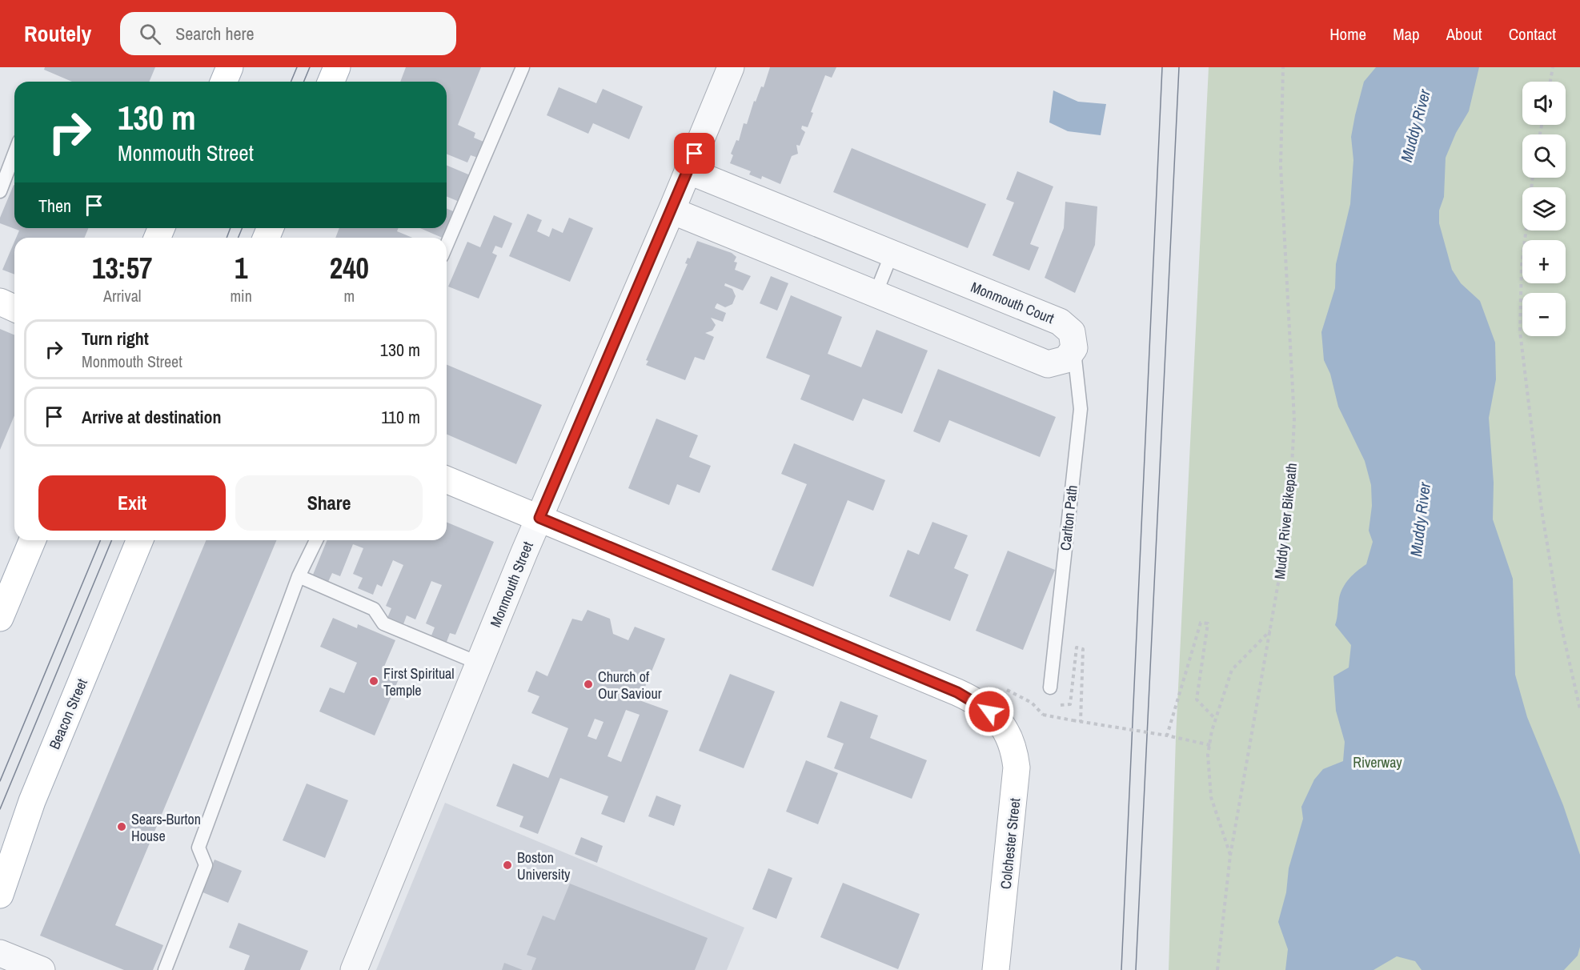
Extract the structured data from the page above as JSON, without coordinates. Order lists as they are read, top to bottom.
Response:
{
  "streets": {
    "main road": ["Beacon Street", "Colchester Street"],
    "street": ["Monmouth Court", "Monmouth Street"],
    "lane": ["Carlton Path"],
    "path": ["Muddy River Bikepath"]
  },
  "crossings": [
    ["Monmouth Court", "Carlton Path"],
    ["Monmouth Court", "Monmouth Street"],
    ["Monmouth Street", "Colchester Street"]
  ],
  "water": ["Muddy River"],
  "parks": ["Riverway"],
  "places": [
    "First Spiritual Temple",
    "Church of Our Saviour",
    "Sears-Burton House",
    "Boston University"
  ],
  "page": {
    "header": "Routely",
    "search": "Search here",
    "nav": [
      "Home",
      "Map",
      "About",
      "Contact"
    ],
    "map_buttons": ["+", "−"],
    "turn": ["130 m", "Monmouth Street"],
    "then": "Then",
    "eta": [
      "13:57",
      "Arrival",
      "1",
      "min",
      "240",
      "m"
    ],
    "list": [
      {
        "name": "Turn right",
        "note": "Monmouth Street",
        "value": "130 m"
      },
      {
        "name": "Arrive at destination",
        "value": "110 m"
      }
    ],
    "buttons": ["Exit", "Share"]
  }
}
